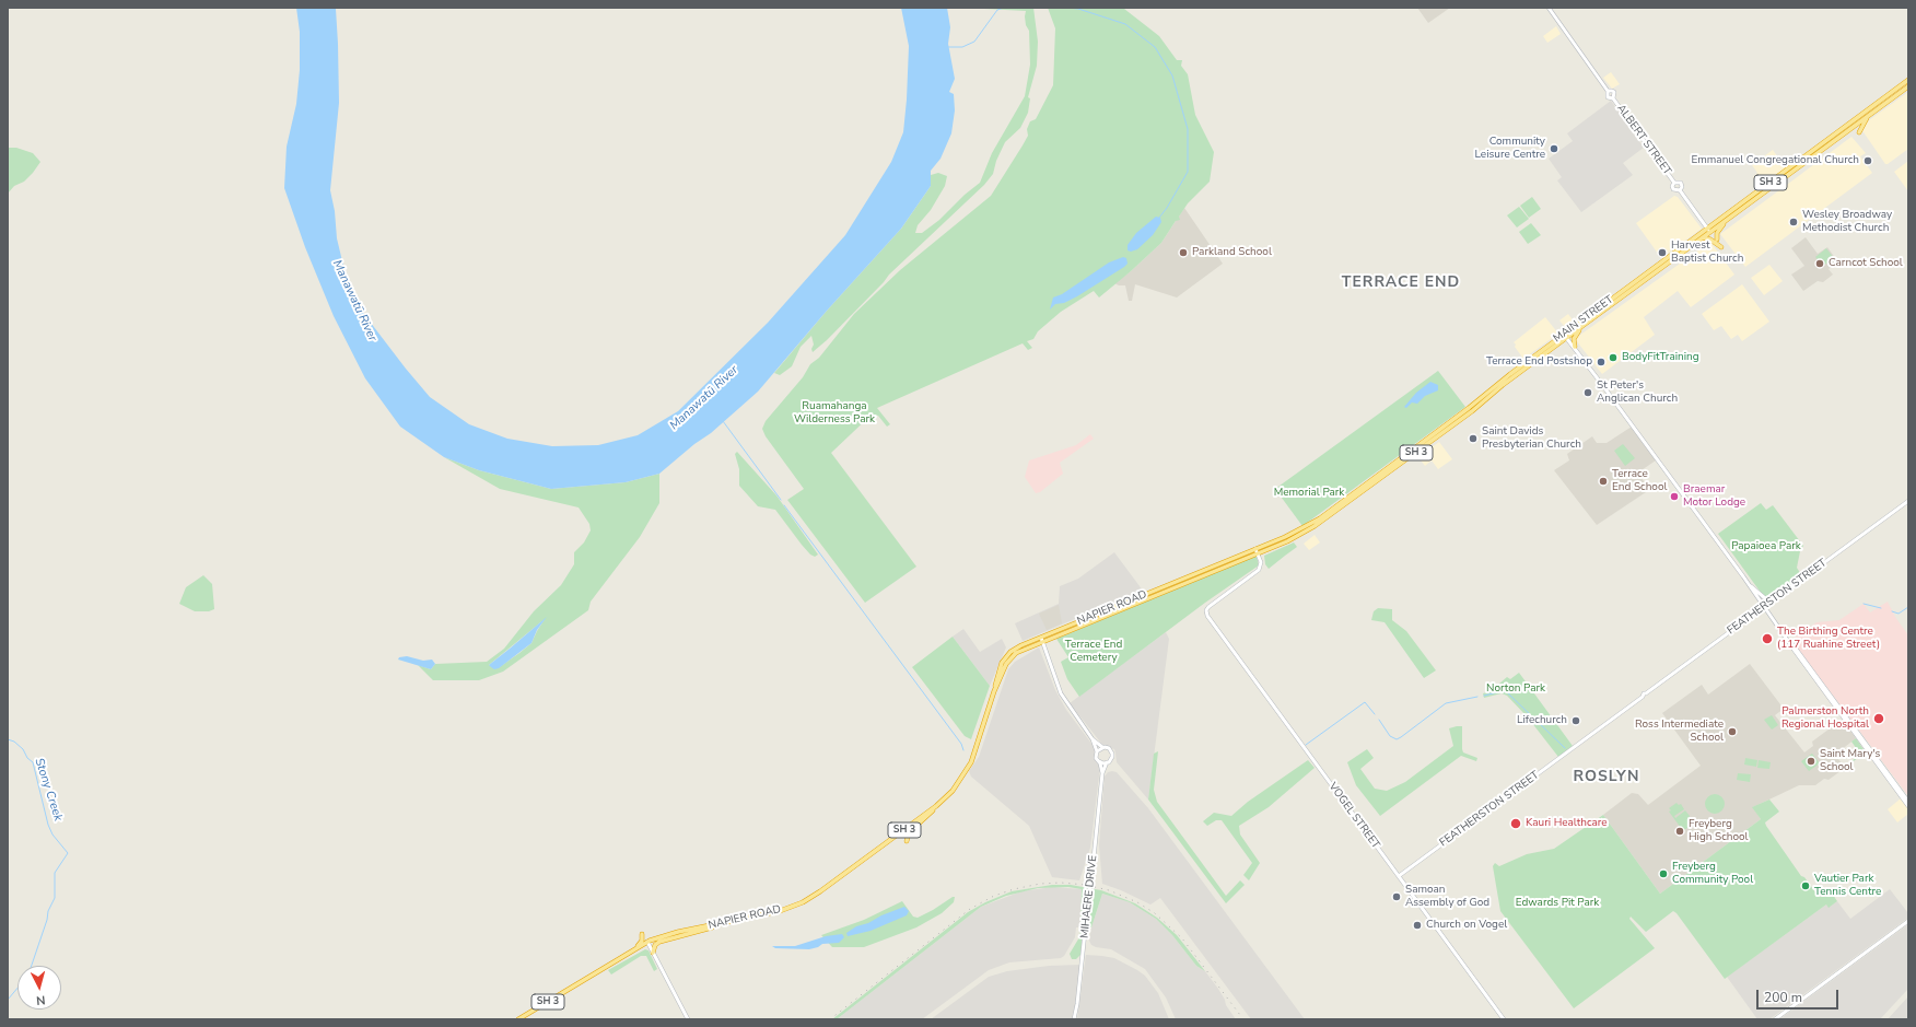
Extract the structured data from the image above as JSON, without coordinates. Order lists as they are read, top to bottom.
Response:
{
  "streets": {
    "highway": ["SH 3", "MAIN STREET", "NAPIER ROAD"],
    "main road": [
      "ALBERT STREET",
      "FEATHERSTON STREET",
      "VOGEL STREET",
      "MIHAERE DRIVE"
    ]
  },
  "crossings": [
    ["MAIN STREET", "NAPIER ROAD"],
    ["MAIN STREET", "VOGEL STREET"],
    ["FEATHERSTON STREET", "VOGEL STREET"],
    ["NAPIER ROAD", "VOGEL STREET"]
  ],
  "districts": ["TERRACE END", "ROSLYN"],
  "water": ["Manawatū River", "Stony Creek"],
  "parks": [
    "Ruamahanga Wilderness Park",
    "Memorial Park",
    "Papaioea Park",
    "Terrace End Cemetery",
    "Norton Park",
    "Edwards Pit Park"
  ],
  "places": [
    "Community Leisure Centre",
    "Emmanuel Congregational Church",
    "Wesley Broadway Methodist Church",
    "Parkland School",
    "Harvest Baptist Church",
    "Carncot School",
    "BodyFitTraining",
    "Terrace End Postshop",
    "St Peter's Anglican Church",
    "Saint Davids Presbyterian Church",
    "Terrace End School",
    "Braemar Motor Lodge",
    "The Birthing Centre (117 Ruahine Street)",
    "Palmerston North Regional Hospital",
    "Lifechurch",
    "Ross Intermediate School",
    "Saint Mary's School",
    "Kauri Healthcare",
    "Freyberg High School",
    "Freyberg Community Pool",
    "Vautier Park Tennis Centre",
    "Samoan Assembly of God",
    "Church on Vogel"
  ],
  "scale_bar": "200 m",
  "north": "bottom"
}
